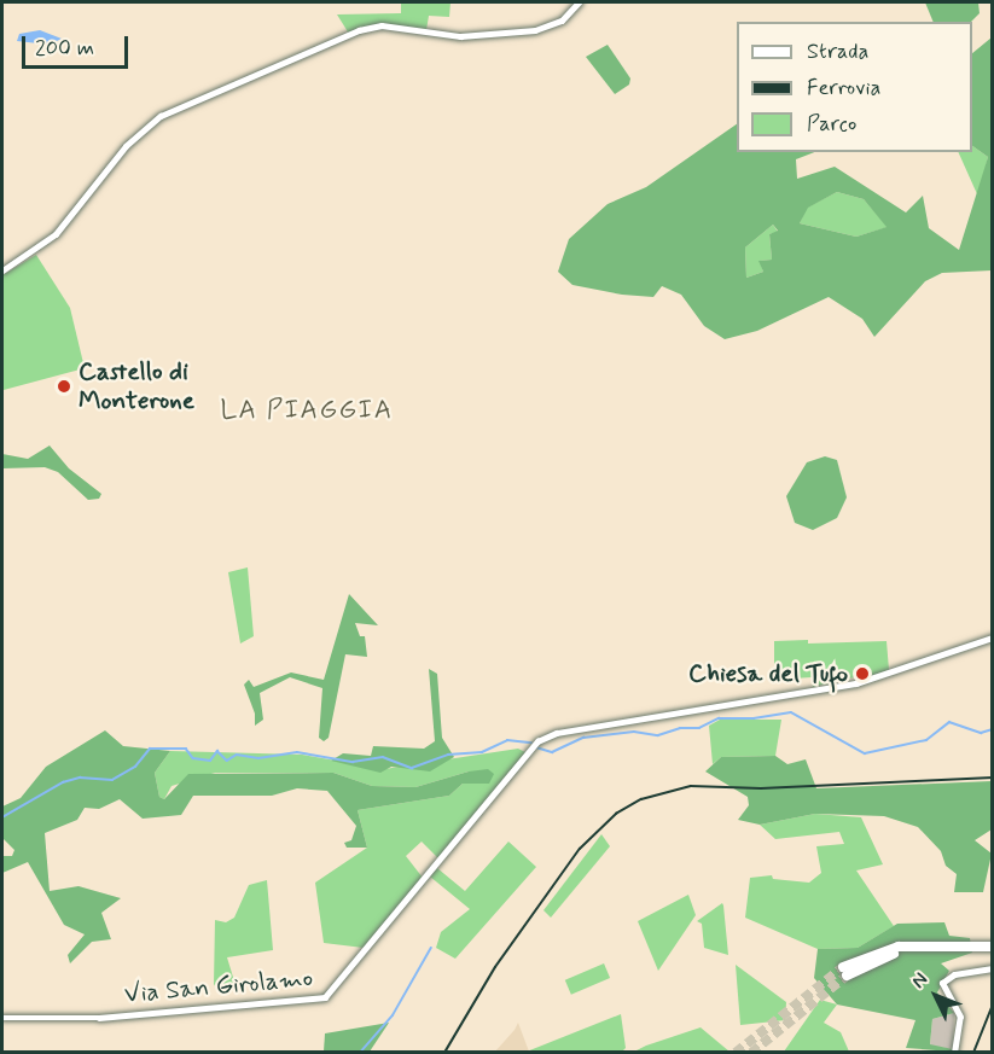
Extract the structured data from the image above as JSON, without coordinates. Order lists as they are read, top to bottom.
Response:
{
  "streets": {
    "street": ["Via San Girolamo"]
  },
  "districts": ["LA PIAGGIA"],
  "places": ["Castello di Monterone", "Chiesa del Tufo"],
  "legend": ["Strada", "Ferrovia", "Parco"],
  "scale_bar": "200 m",
  "north": "top left"
}
